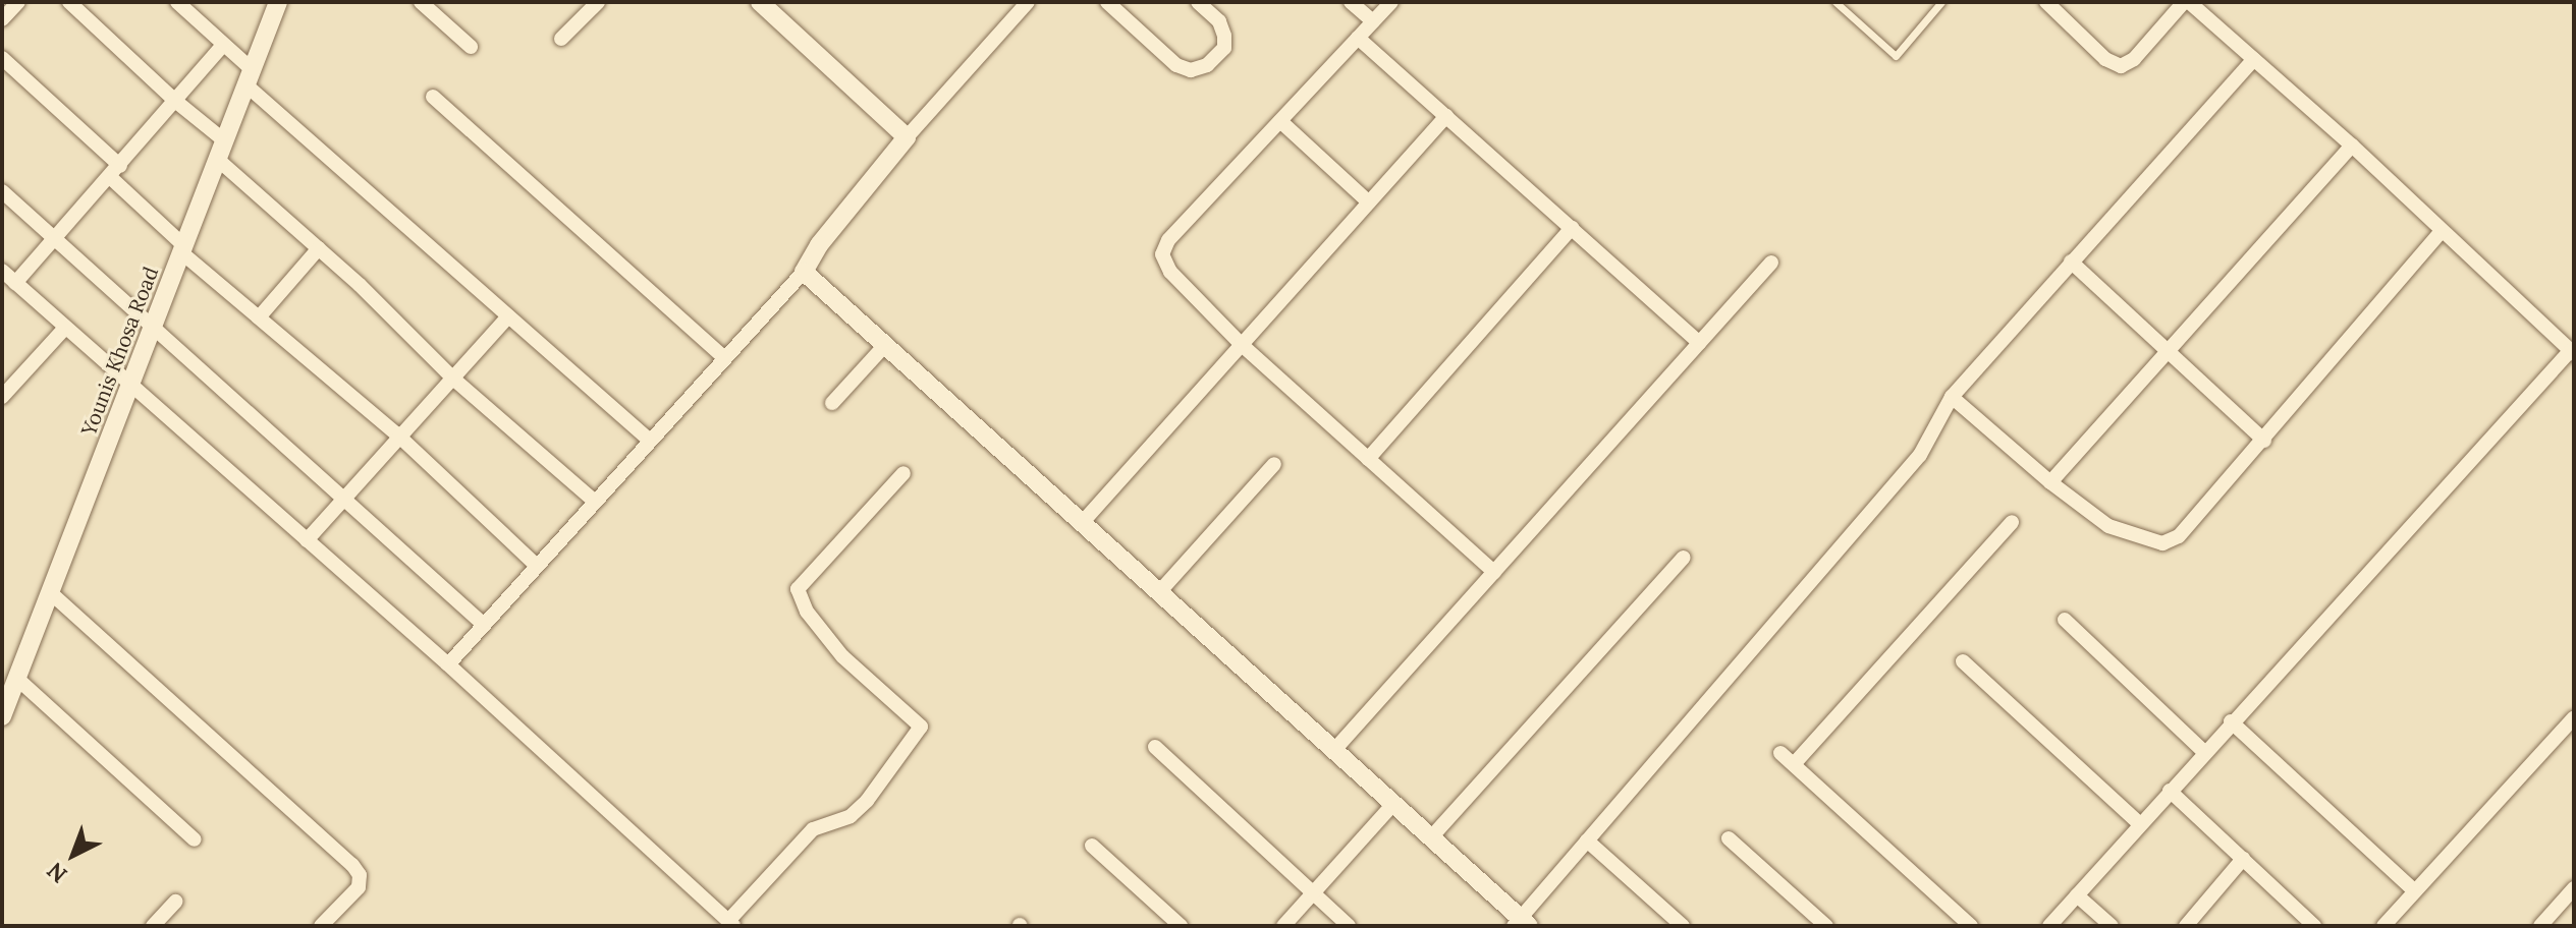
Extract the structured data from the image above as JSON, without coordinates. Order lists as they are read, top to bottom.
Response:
{
  "streets": {
    "street": ["Younis Khosa Road"]
  },
  "north": "bottom left"
}
